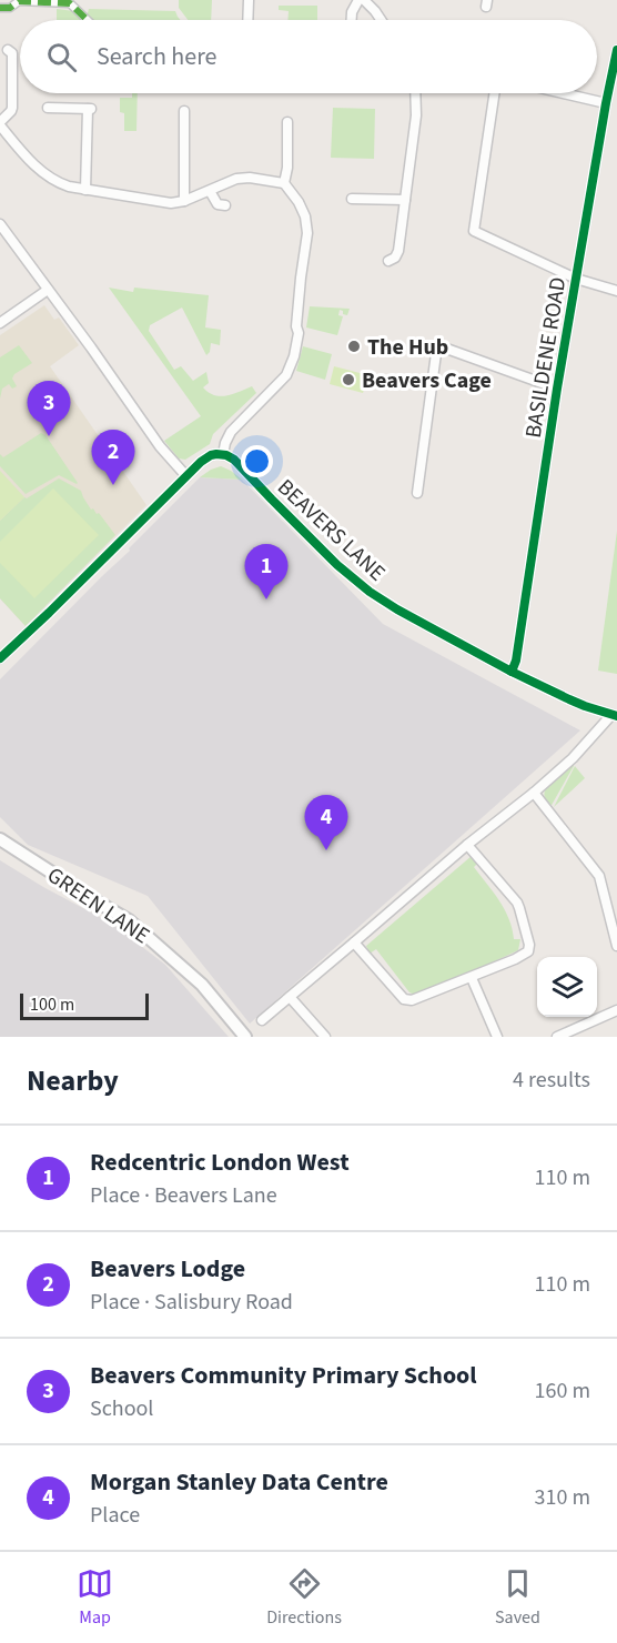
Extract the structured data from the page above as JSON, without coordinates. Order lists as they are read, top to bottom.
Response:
{
  "streets": {
    "street": ["BASILDENE ROAD", "BEAVERS LANE", "GREEN LANE"]
  },
  "crossings": [
    ["BASILDENE ROAD", "BEAVERS LANE"]
  ],
  "places": ["The Hub", "Beavers Cage"],
  "scale_bar": "100 m",
  "page": {
    "search": "Search here",
    "pins": [
      "3",
      "2",
      "1",
      "4"
    ],
    "scale": "100 m",
    "heading": ["Nearby", "4 results"],
    "list": [
      {
        "mark": "1",
        "name": "Redcentric London West",
        "note": "Place · Beavers Lane",
        "value": "110 m"
      },
      {
        "mark": "2",
        "name": "Beavers Lodge",
        "note": "Place · Salisbury Road",
        "value": "110 m"
      },
      {
        "mark": "3",
        "name": "Beavers Community Primary School",
        "note": "School",
        "value": "160 m"
      },
      {
        "mark": "4",
        "name": "Morgan Stanley Data Centre",
        "note": "Place",
        "value": "310 m"
      }
    ],
    "nav": ["Map", "Directions", "Saved"]
  }
}
